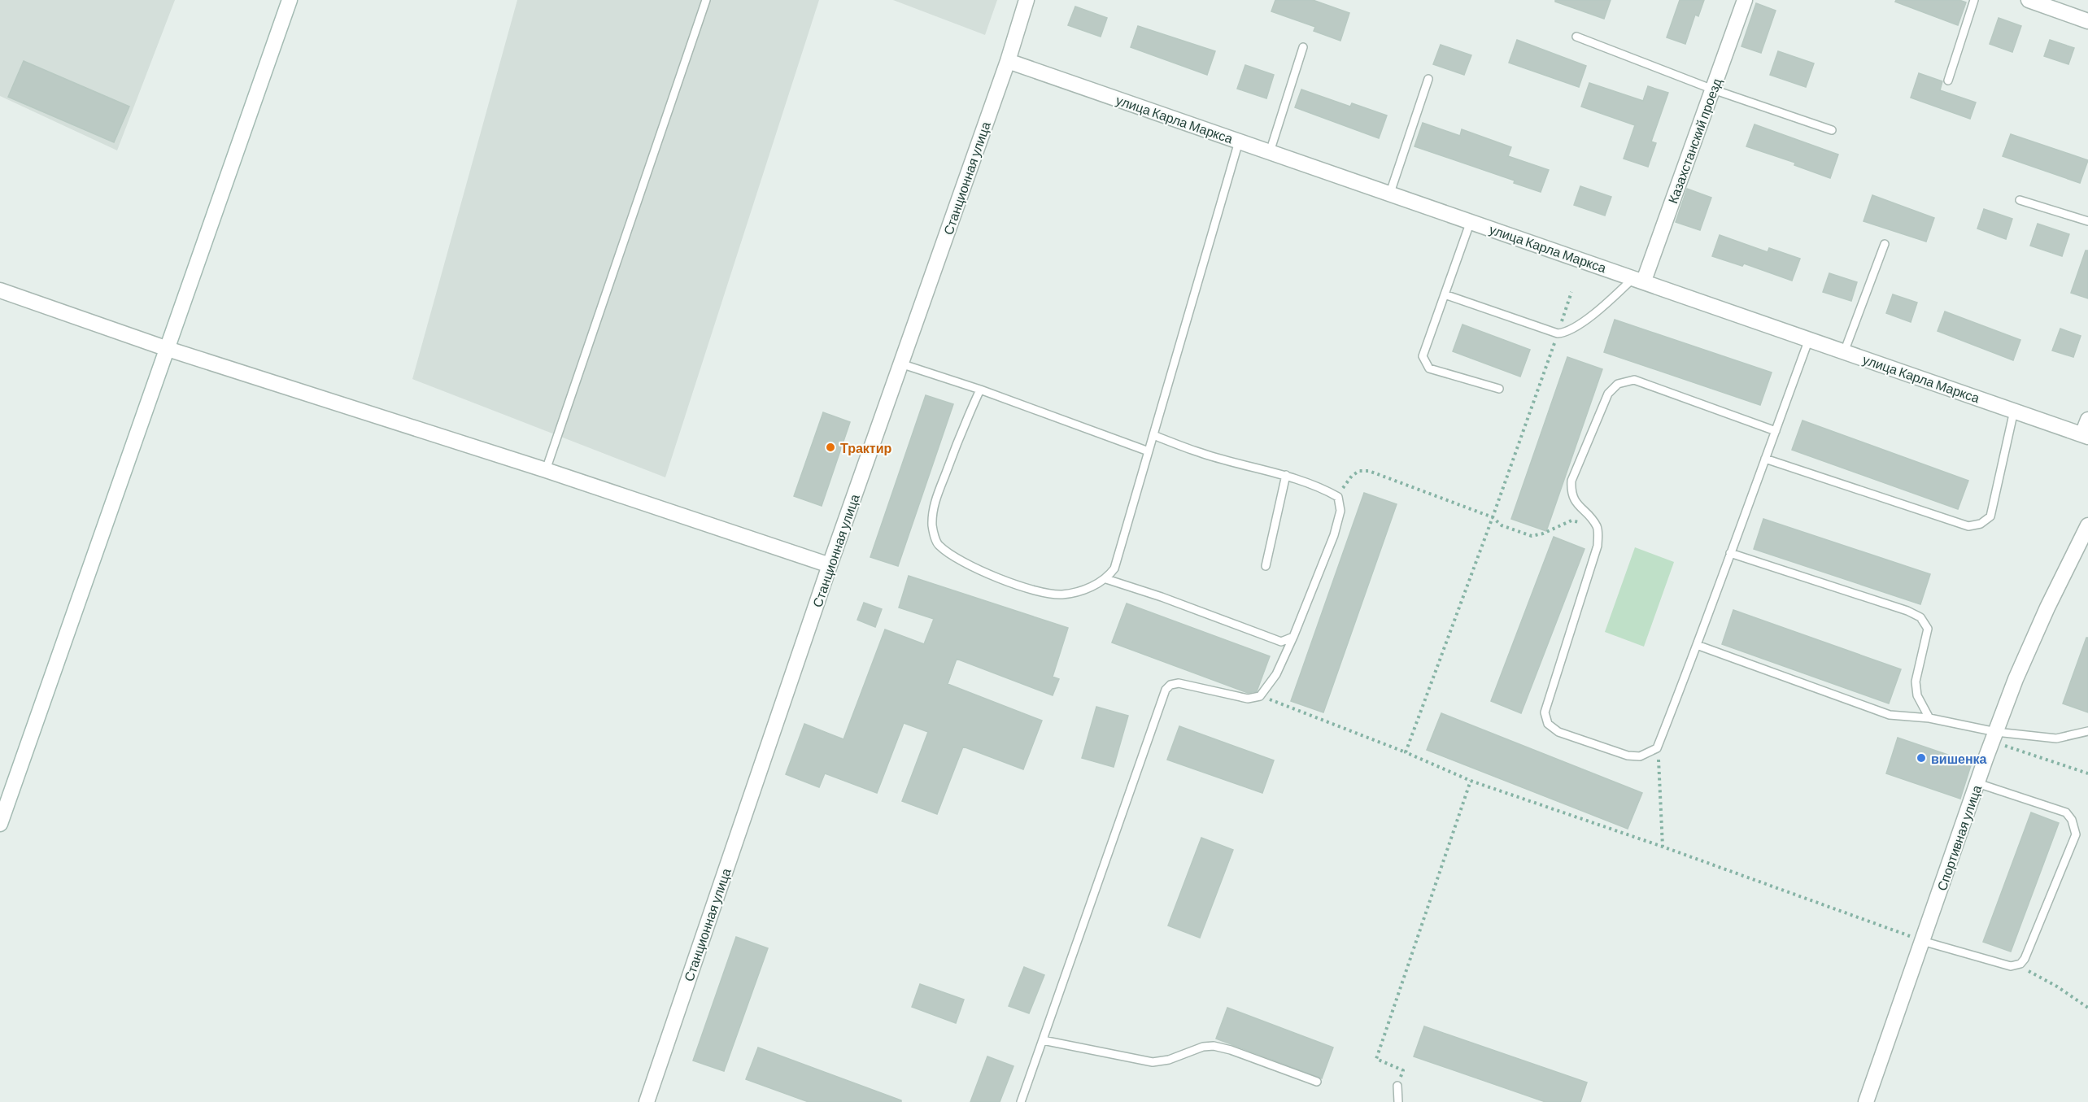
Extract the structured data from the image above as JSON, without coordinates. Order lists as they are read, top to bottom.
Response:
{
  "streets": {
    "street": [
      "улица Карла Маркса",
      "Казахстанский проезд",
      "Станционная улица",
      "Спортивная улица"
    ]
  },
  "crossings": [
    ["улица Карла Маркса", "Казахстанский проезд"],
    ["улица Карла Маркса", "Станционная улица"]
  ],
  "places": ["Трактир", "вишенка"]
}
